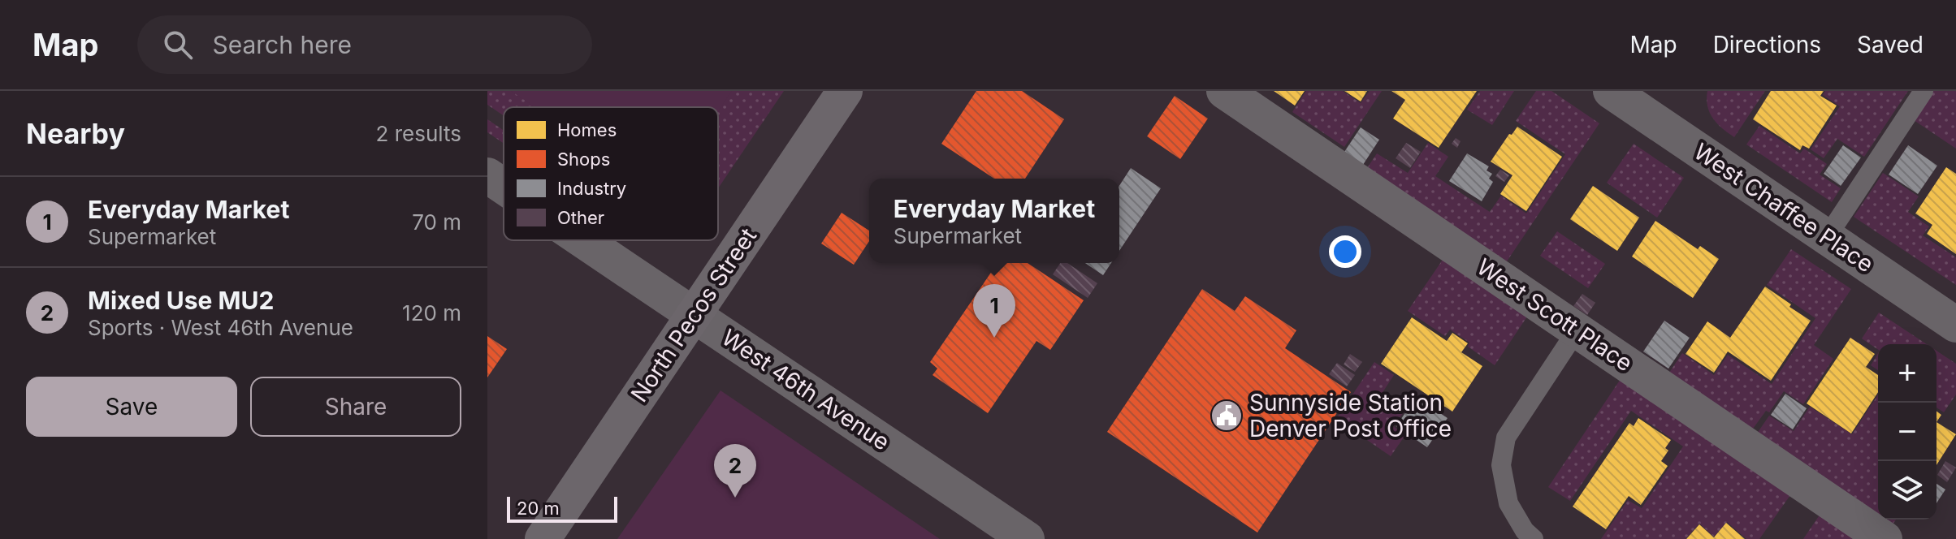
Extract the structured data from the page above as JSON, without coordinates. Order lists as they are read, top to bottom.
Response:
{
  "streets": {
    "main road": ["North Pecos Street"],
    "street": ["West Chaffee Place", "West Scott Place", "West 46th Avenue"]
  },
  "crossings": [
    ["North Pecos Street", "West 46th Avenue"]
  ],
  "places": {
    "public building": ["Sunnyside Station Denver Post Office"]
  },
  "legend": [
    "Homes",
    "Shops",
    "Industry",
    "Other"
  ],
  "scale_bar": "20 m",
  "page": {
    "header": "Map",
    "search": "Search here",
    "nav": ["Map", "Directions", "Saved"],
    "heading": ["Nearby", "2 results"],
    "list": [
      {
        "mark": "1",
        "name": "Everyday Market",
        "note": "Supermarket",
        "value": "70 m"
      },
      {
        "mark": "2",
        "name": "Mixed Use MU2",
        "note": "Sports · West 46th Avenue",
        "value": "120 m"
      }
    ],
    "popup": ["Everyday Market", "Supermarket"],
    "pins": ["1", "2"],
    "map_buttons": ["+", "−"],
    "buttons": ["Save", "Share"],
    "scale": "20 m"
  }
}
